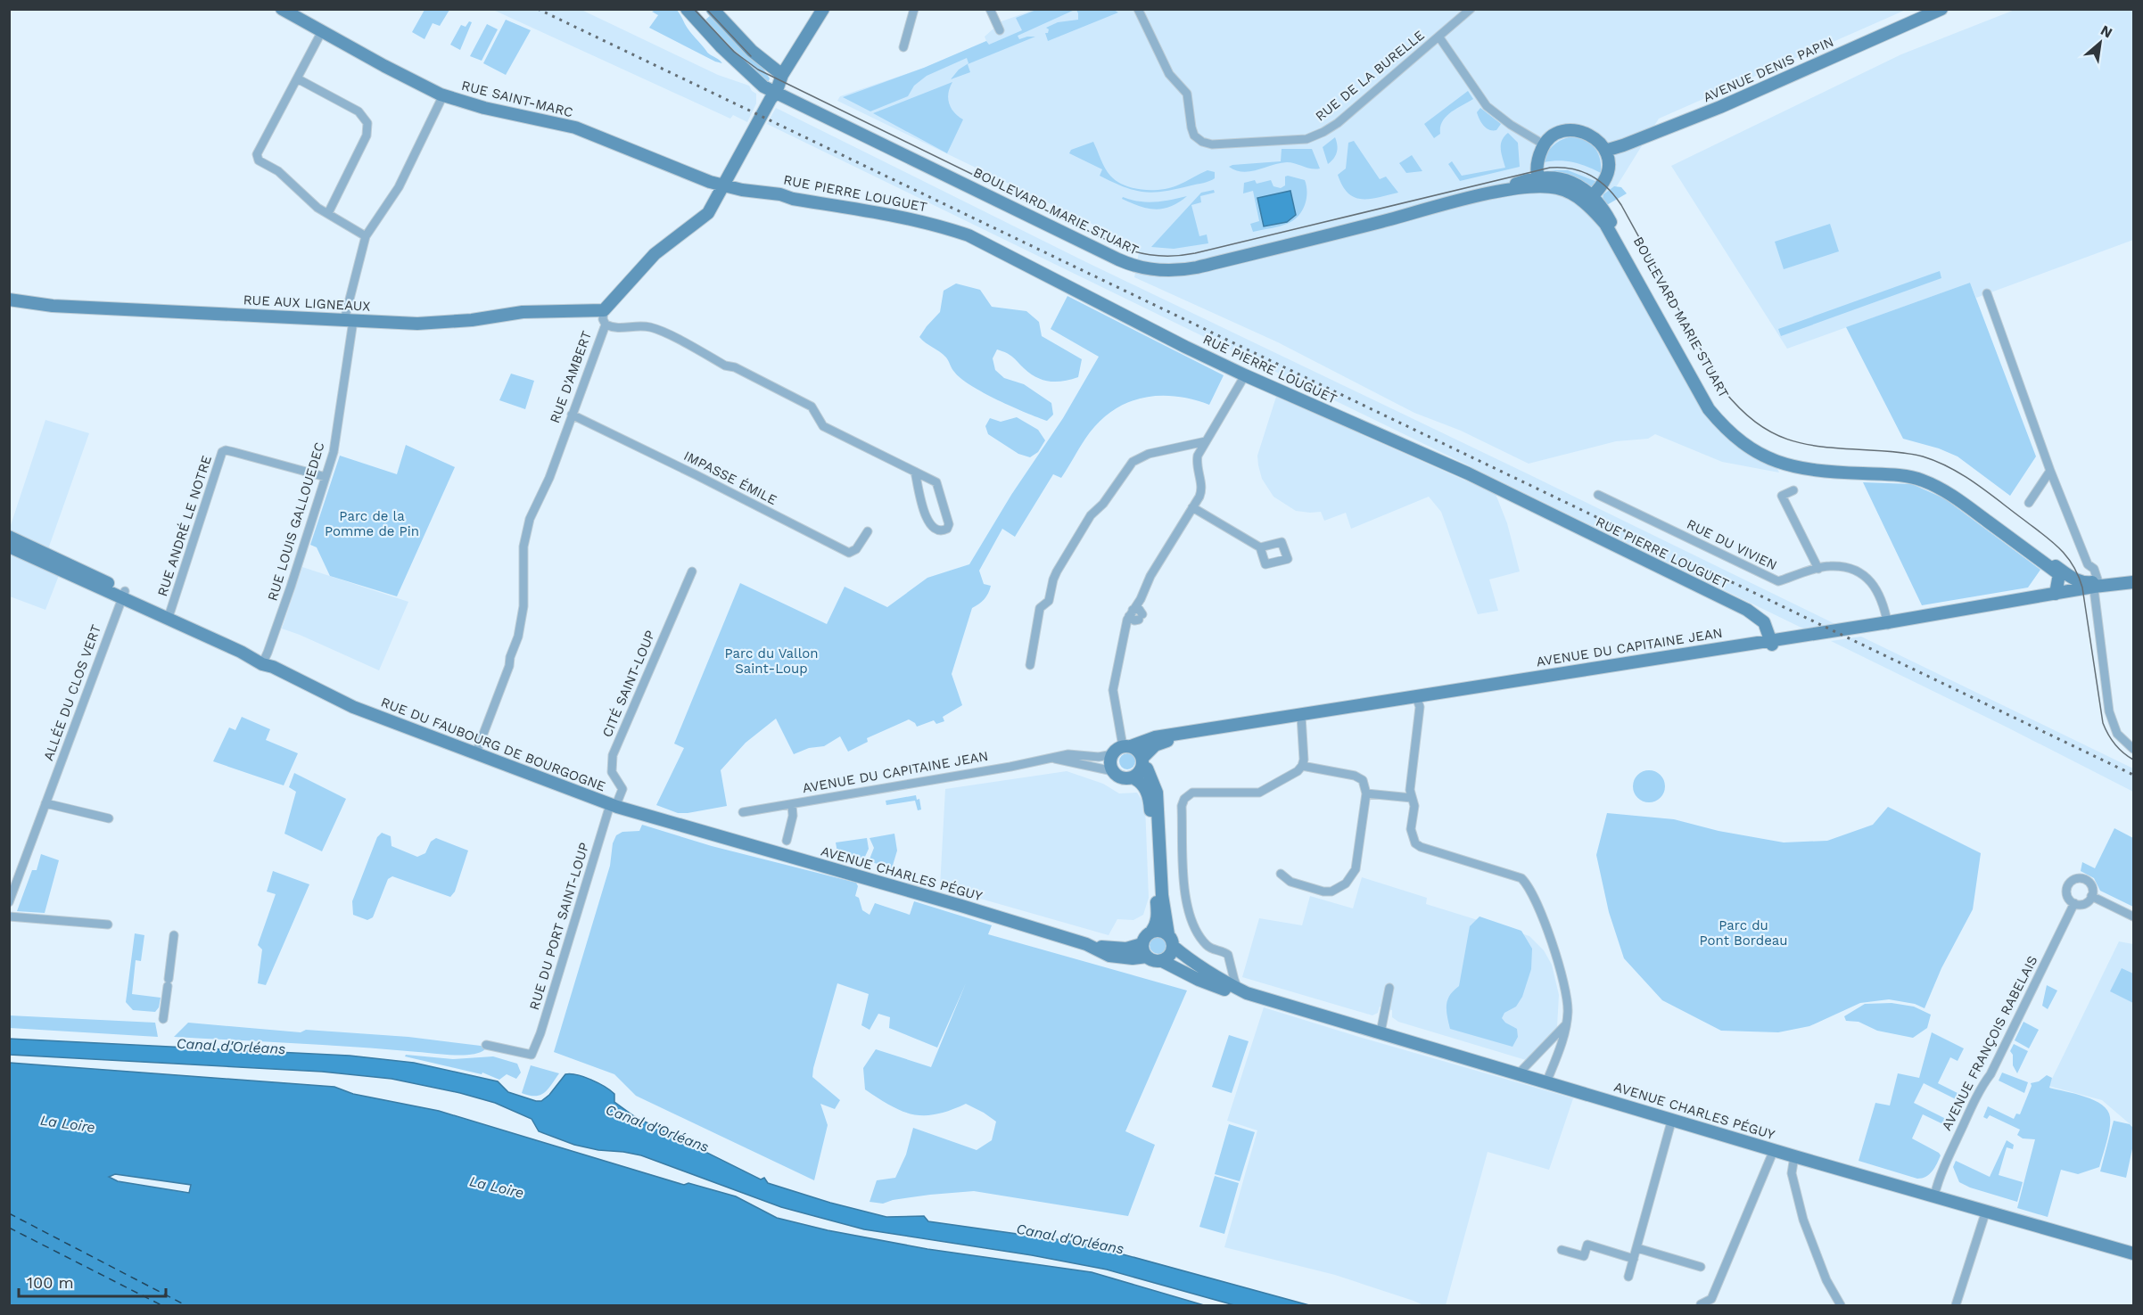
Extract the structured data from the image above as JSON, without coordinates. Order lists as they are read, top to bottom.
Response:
{
  "streets": {
    "main road": [
      "AVENUE DENIS PAPIN",
      "RUE SAINT-MARC",
      "RUE PIERRE LOUGUET",
      "BOULEVARD MARIE STUART",
      "RUE AUX LIGNEAUX",
      "AVENUE DU CAPITAINE JEAN",
      "RUE DU FAUBOURG DE BOURGOGNE",
      "AVENUE CHARLES PÉGUY"
    ],
    "street": [
      "RUE DE LA BURELLE",
      "RUE D'AMBERT",
      "IMPASSE ÉMILE",
      "RUE LOUIS GALLOUEDEC",
      "RUE ANDRÉ LE NOTRE",
      "RUE DU VIVIEN",
      "CITÉ SAINT-LOUP",
      "ALLÉE DU CLOS VERT",
      "RUE DU PORT SAINT-LOUP",
      "AVENUE FRANÇOIS RABELAIS"
    ]
  },
  "crossings": [
    ["AVENUE DENIS PAPIN", "BOULEVARD MARIE STUART"],
    ["RUE SAINT-MARC", "RUE PIERRE LOUGUET"],
    ["RUE SAINT-MARC", "RUE LOUIS GALLOUEDEC"],
    ["RUE PIERRE LOUGUET", "AVENUE DU CAPITAINE JEAN"],
    ["BOULEVARD MARIE STUART", "AVENUE DU CAPITAINE JEAN"],
    ["RUE AUX LIGNEAUX", "RUE D'AMBERT"],
    ["RUE AUX LIGNEAUX", "RUE LOUIS GALLOUEDEC"],
    ["RUE D'AMBERT", "IMPASSE ÉMILE"],
    ["RUE D'AMBERT", "RUE DU FAUBOURG DE BOURGOGNE"],
    ["RUE LOUIS GALLOUEDEC", "RUE ANDRÉ LE NOTRE"],
    ["RUE LOUIS GALLOUEDEC", "RUE DU FAUBOURG DE BOURGOGNE"],
    ["RUE ANDRÉ LE NOTRE", "RUE DU FAUBOURG DE BOURGOGNE"],
    ["RUE DU VIVIEN", "AVENUE DU CAPITAINE JEAN"],
    ["CITÉ SAINT-LOUP", "RUE DU FAUBOURG DE BOURGOGNE"],
    ["CITÉ SAINT-LOUP", "RUE DU PORT SAINT-LOUP"],
    ["ALLÉE DU CLOS VERT", "RUE DU FAUBOURG DE BOURGOGNE"],
    ["RUE DU FAUBOURG DE BOURGOGNE", "AVENUE CHARLES PÉGUY"],
    ["RUE DU FAUBOURG DE BOURGOGNE", "RUE DU PORT SAINT-LOUP"],
    ["AVENUE CHARLES PÉGUY", "AVENUE FRANÇOIS RABELAIS"]
  ],
  "water": ["Canal d'Orléans", "La Loire"],
  "parks": ["Parc de la Pomme de Pin", "Parc du Vallon Saint-Loup", "Parc du Pont Bordeau"],
  "scale_bar": "100 m",
  "north": "top right"
}
